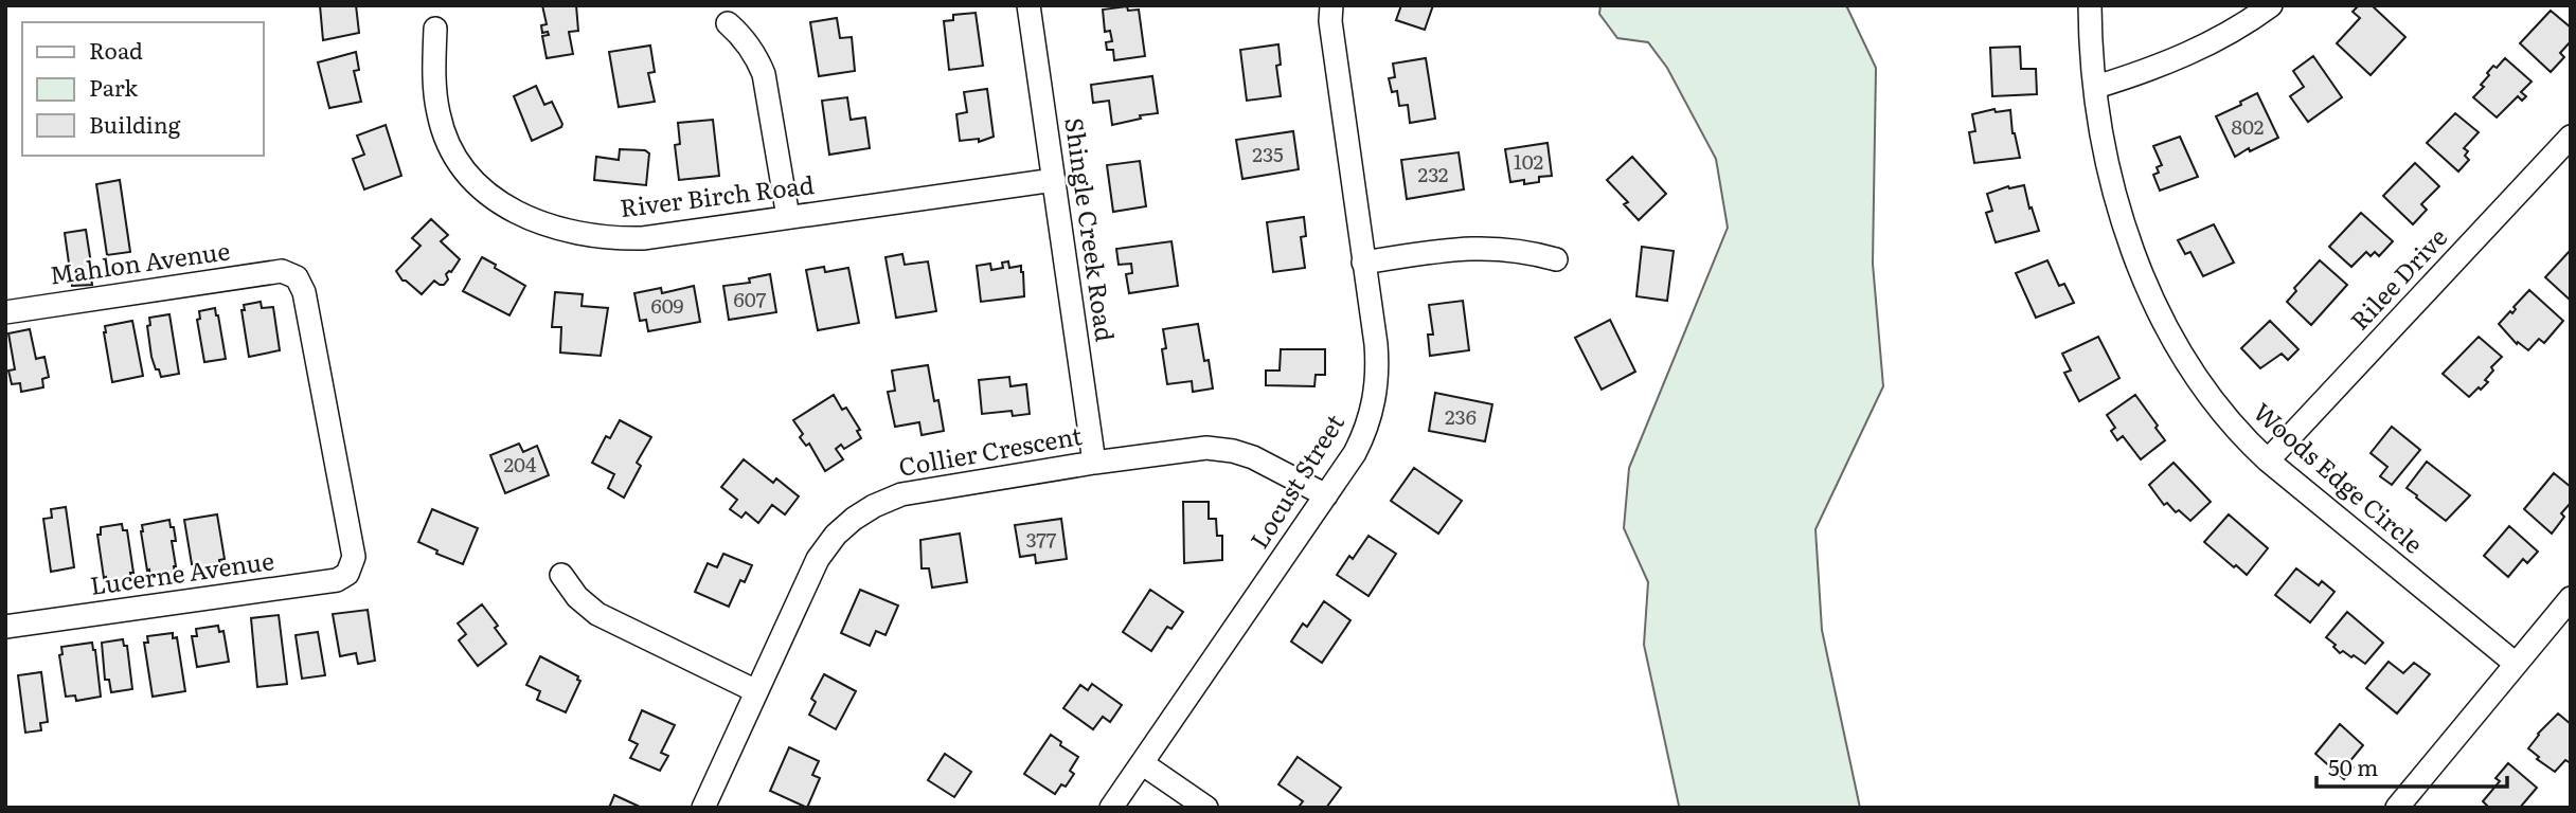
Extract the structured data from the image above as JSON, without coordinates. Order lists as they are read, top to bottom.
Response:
{
  "streets": {
    "street": [
      "River Birch Road",
      "Shingle Creek Road",
      "Mahlon Avenue",
      "Rilee Drive",
      "Collier Crescent",
      "Woods Edge Circle",
      "Locust Street",
      "Lucerne Avenue"
    ]
  },
  "crossings": [
    ["River Birch Road", "Shingle Creek Road"],
    ["Shingle Creek Road", "Collier Crescent"],
    ["Mahlon Avenue", "Lucerne Avenue"],
    ["Rilee Drive", "Woods Edge Circle"],
    ["Collier Crescent", "Locust Street"]
  ],
  "house_numbers": [
    "802",
    "235",
    "102",
    "232",
    "607",
    "609",
    "236",
    "204",
    "377"
  ],
  "legend": ["Road", "Park", "Building"],
  "scale_bar": "50 m"
}
